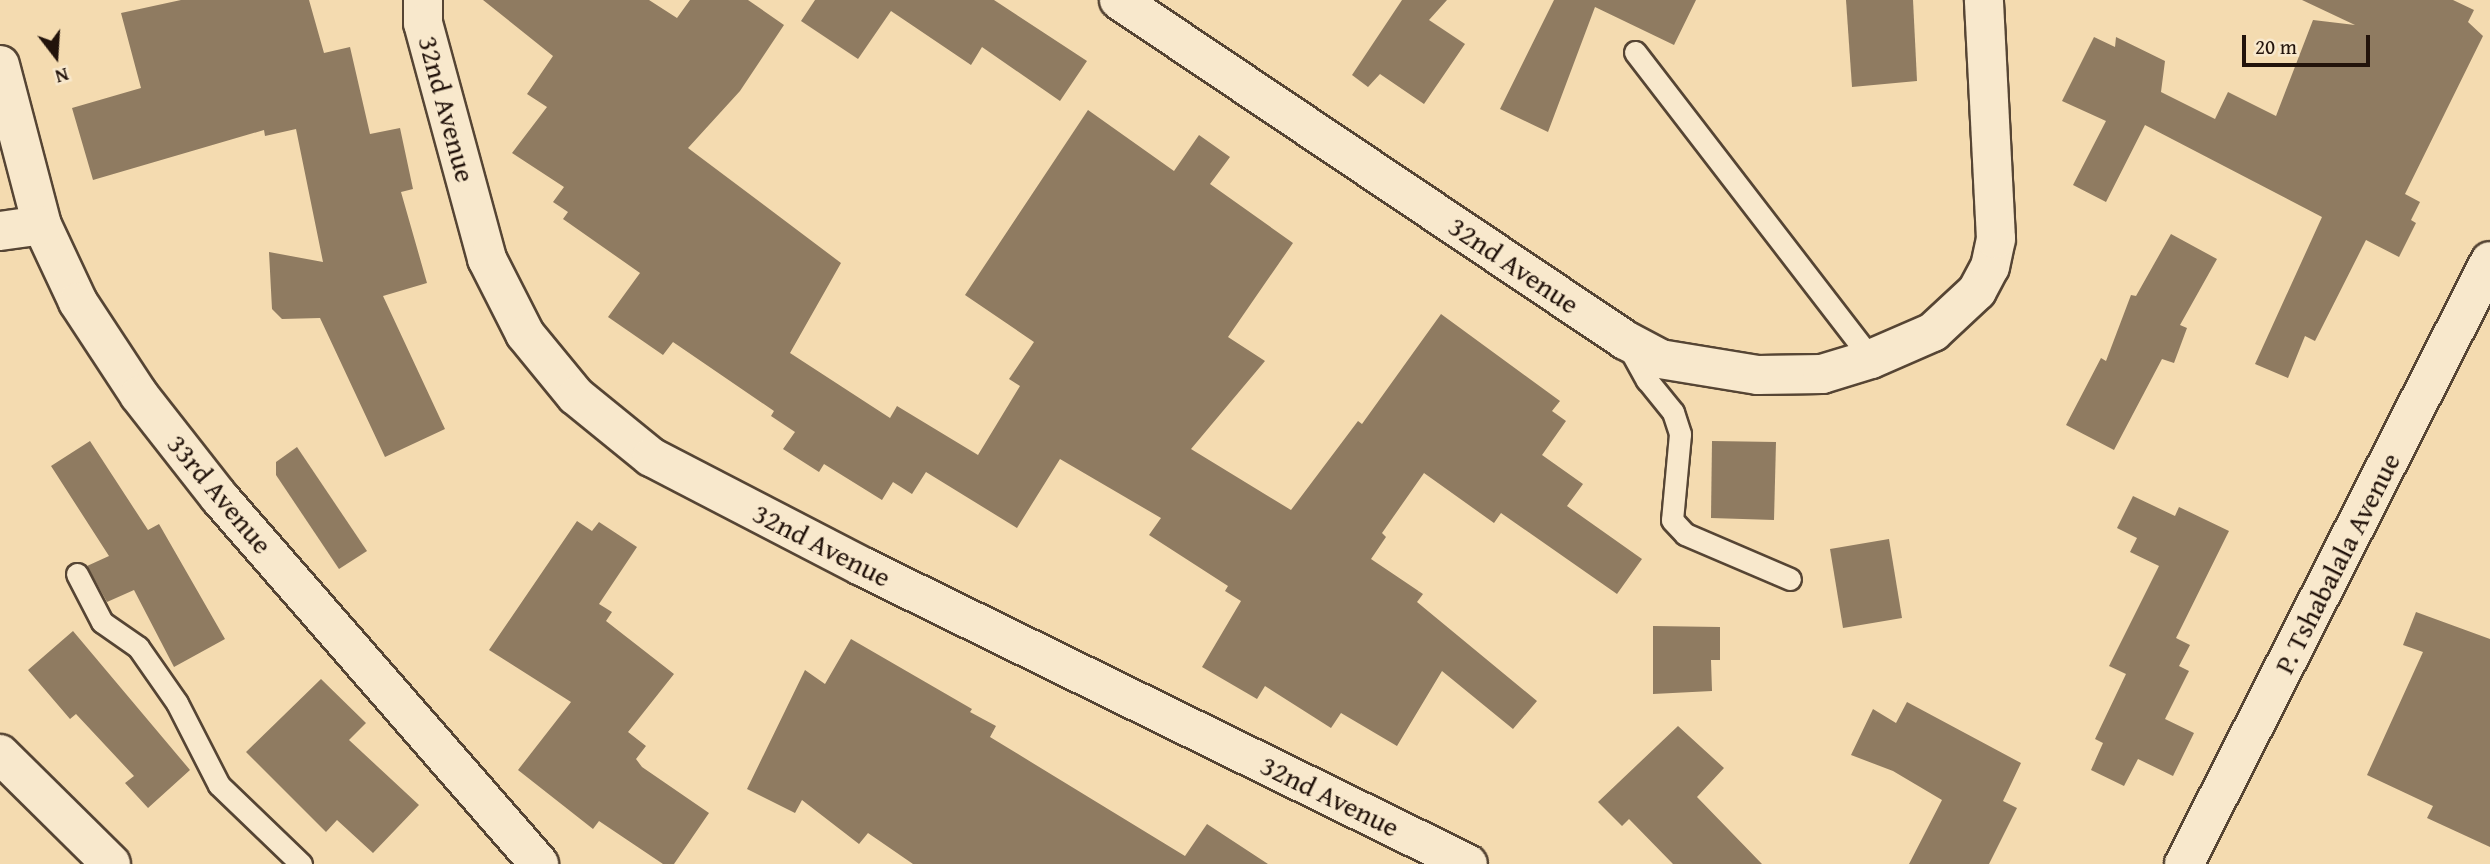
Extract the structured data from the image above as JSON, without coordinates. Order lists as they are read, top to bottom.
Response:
{
  "streets": {
    "street": ["32nd Avenue", "33rd Avenue", "P. Tshabalala Avenue"]
  },
  "scale_bar": "20 m",
  "north": "bottom"
}
